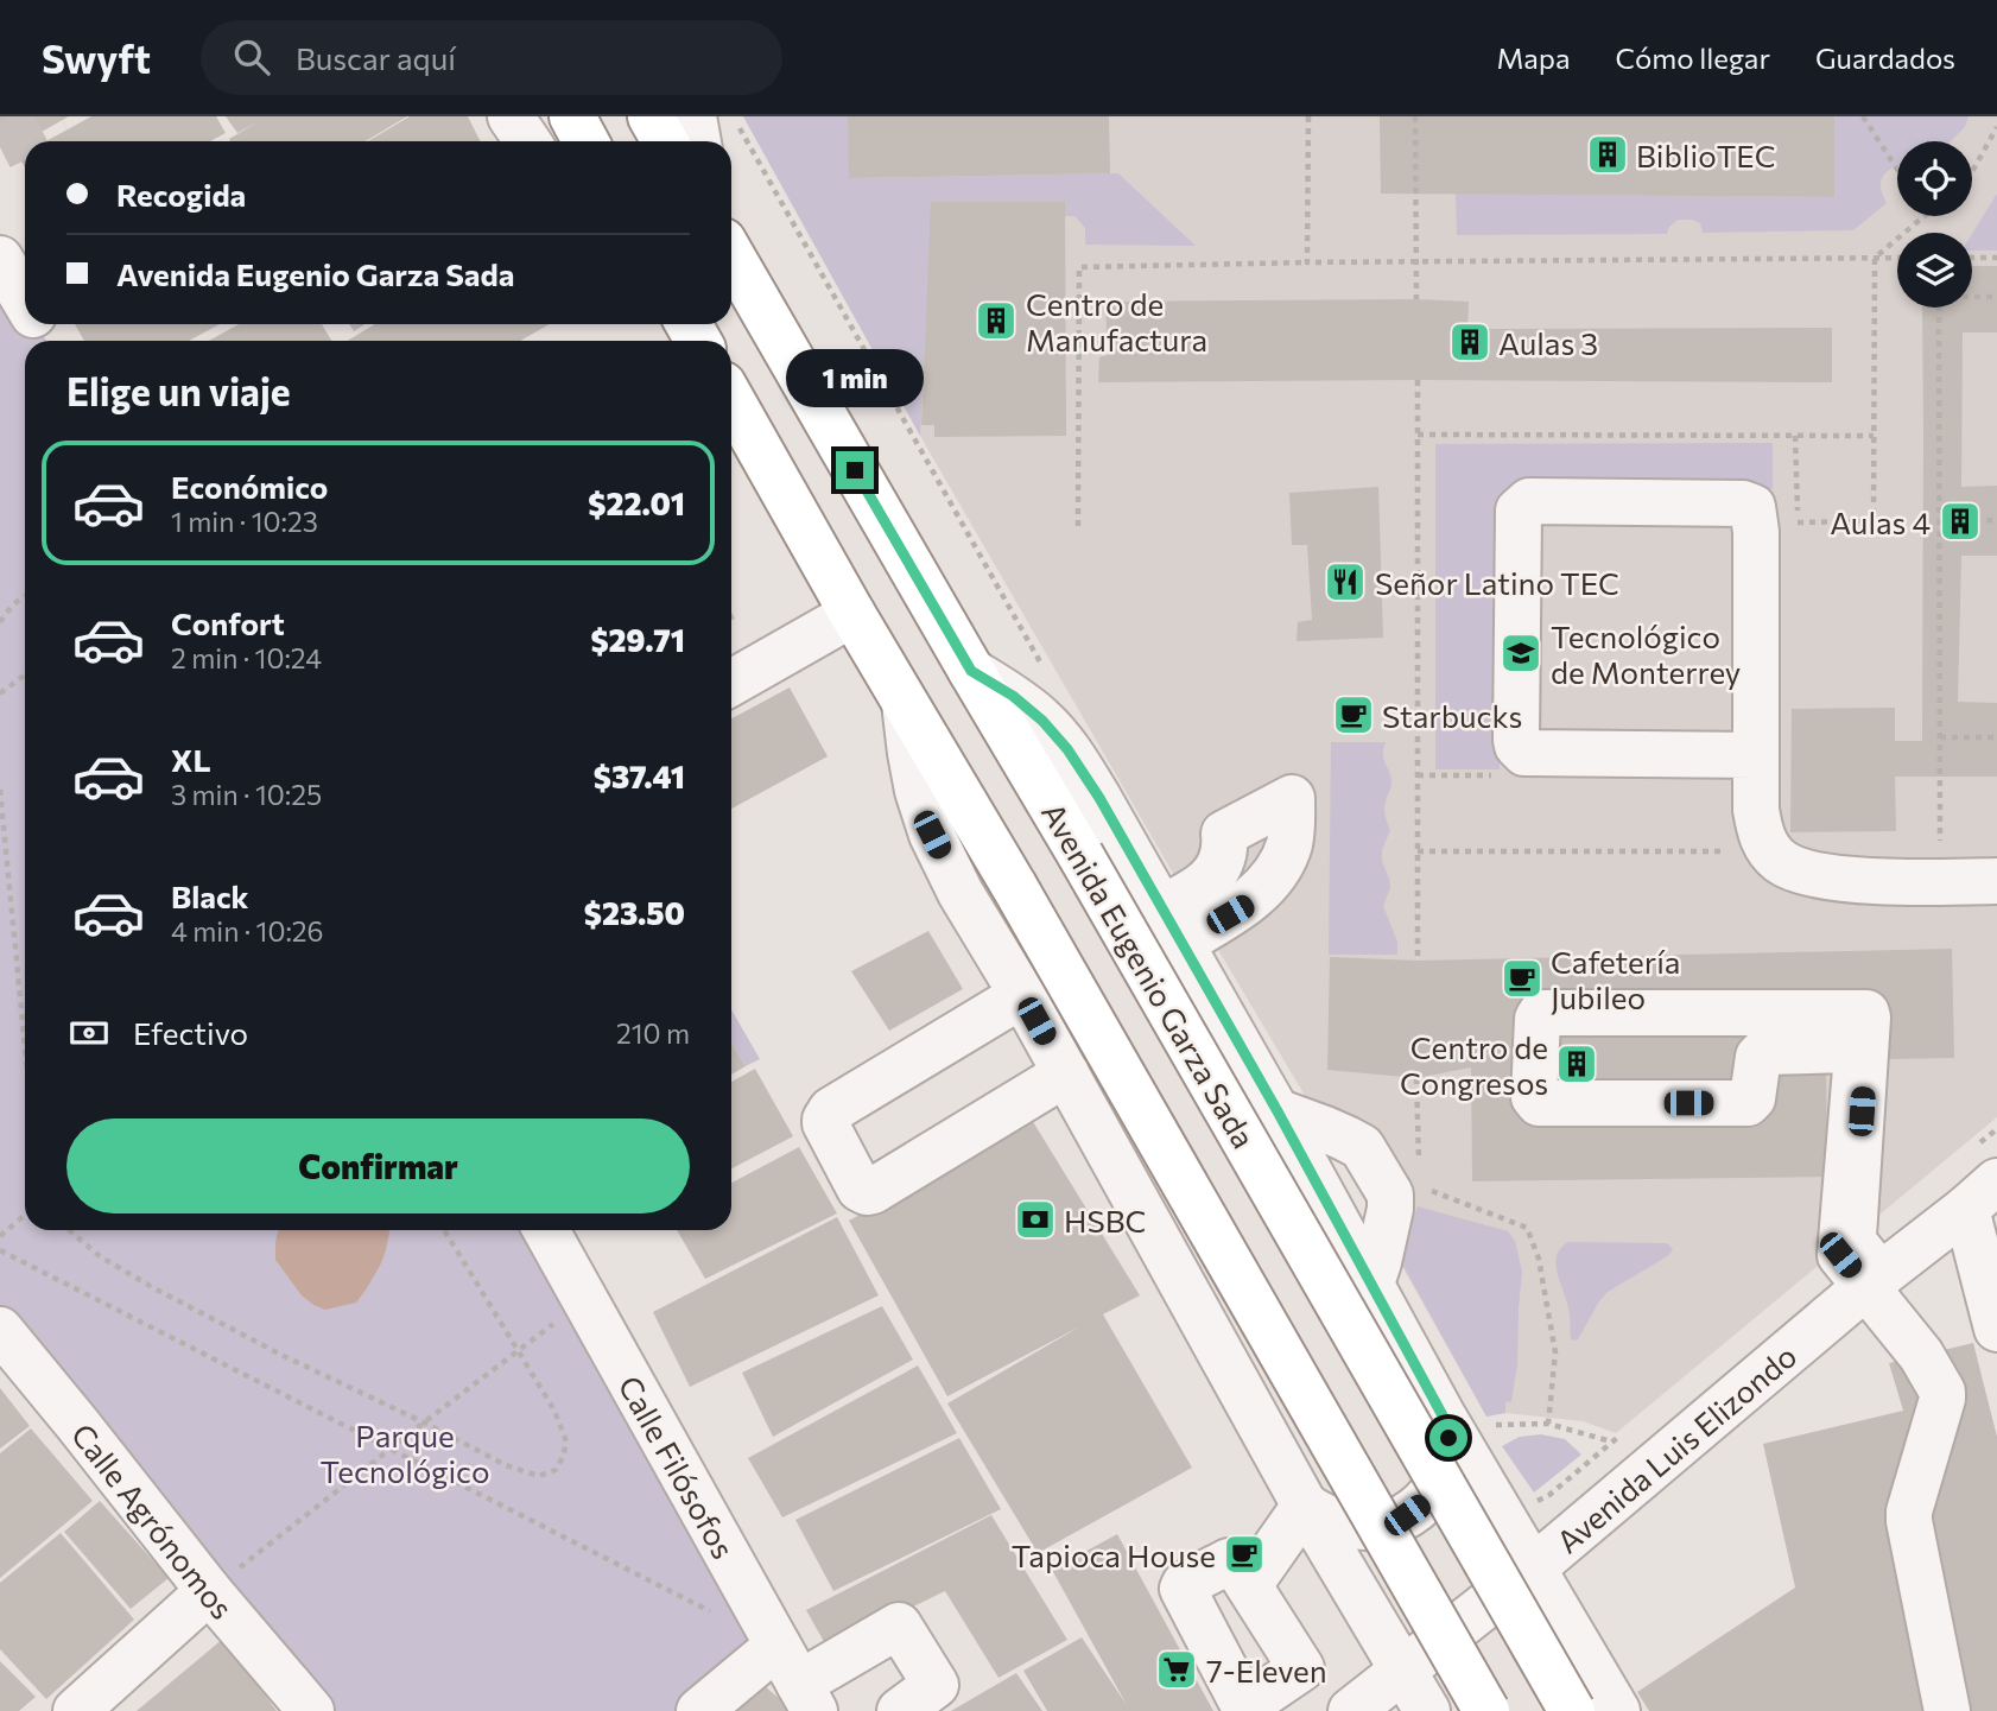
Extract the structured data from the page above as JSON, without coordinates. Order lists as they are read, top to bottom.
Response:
{
  "streets": {
    "highway": ["Avenida Eugenio Garza Sada"],
    "street": ["Avenida Luis Elizondo", "Calle Filósofos", "Calle Agrónomos"]
  },
  "parks": ["Parque Tecnológico"],
  "places": {
    "building": [
      "BiblioTEC",
      "Centro de Manufactura",
      "Aulas 3",
      "Aulas 4",
      "Centro de Congresos"
    ],
    "restaurant": ["Señor Latino TEC"],
    "school or university": ["Tecnológico de Monterrey"],
    "cafe": ["Starbucks", "Cafetería Jubileo", "Tapioca House"],
    "bank": ["HSBC"],
    "supermarket": ["7-Eleven"]
  },
  "page": {
    "header": "Swyft",
    "search": "Buscar aquí",
    "nav": ["Mapa", "Cómo llegar", "Guardados"],
    "banner": ["Recogida", "Avenida Eugenio Garza Sada"],
    "heading": "Elige un viaje",
    "bubble": "1 min",
    "list": [
      {
        "name": "Económico",
        "note": "1 min · 10:23",
        "value": "$22.01"
      },
      {
        "name": "Confort",
        "note": "2 min · 10:24",
        "value": "$29.71"
      },
      {
        "name": "XL",
        "note": "3 min · 10:25",
        "value": "$37.41"
      },
      {
        "name": "Black",
        "note": "4 min · 10:26",
        "value": "$23.50"
      }
    ],
    "pay": ["Efectivo", "210 m"],
    "buttons": "Confirmar"
  }
}
